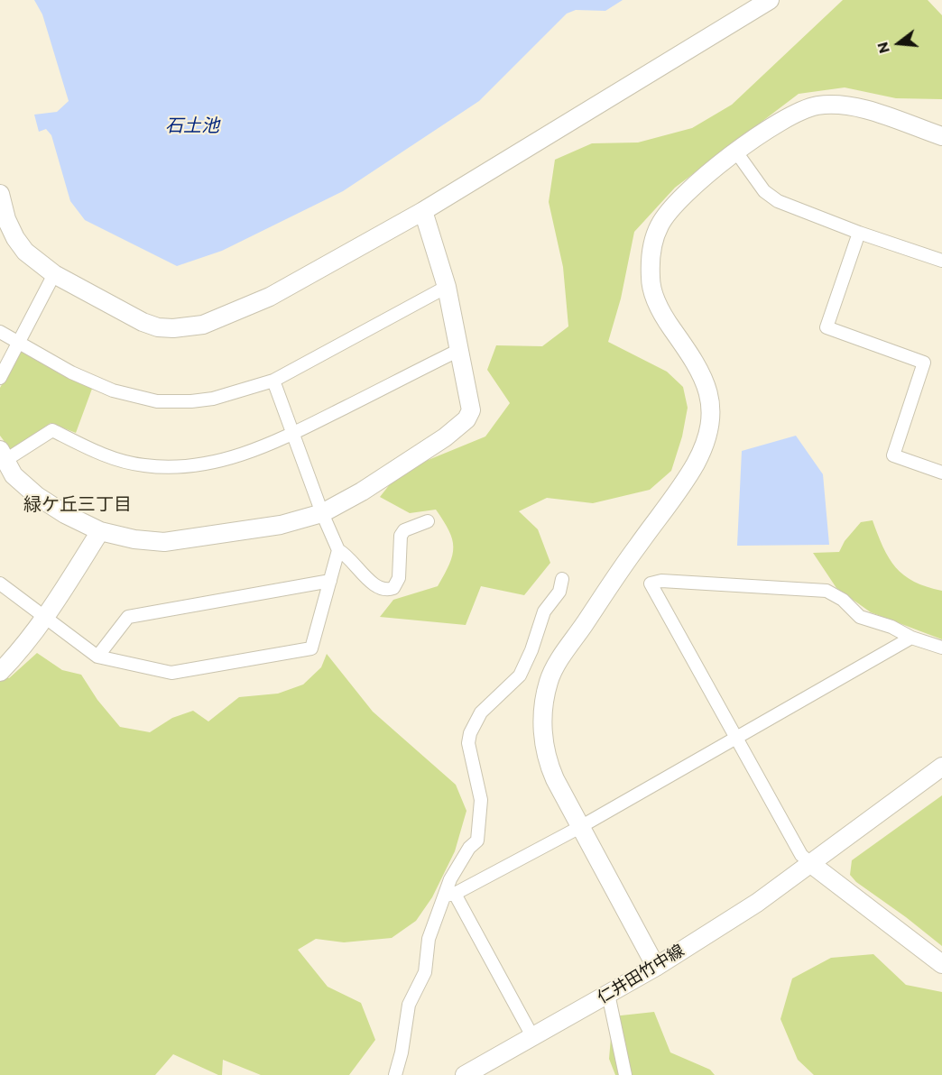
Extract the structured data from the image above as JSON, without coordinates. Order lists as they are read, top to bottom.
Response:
{
  "streets": {
    "street": ["仁井田竹中線"]
  },
  "districts": ["緑ケ丘三丁目"],
  "water": ["石土池"],
  "north": "left"
}
